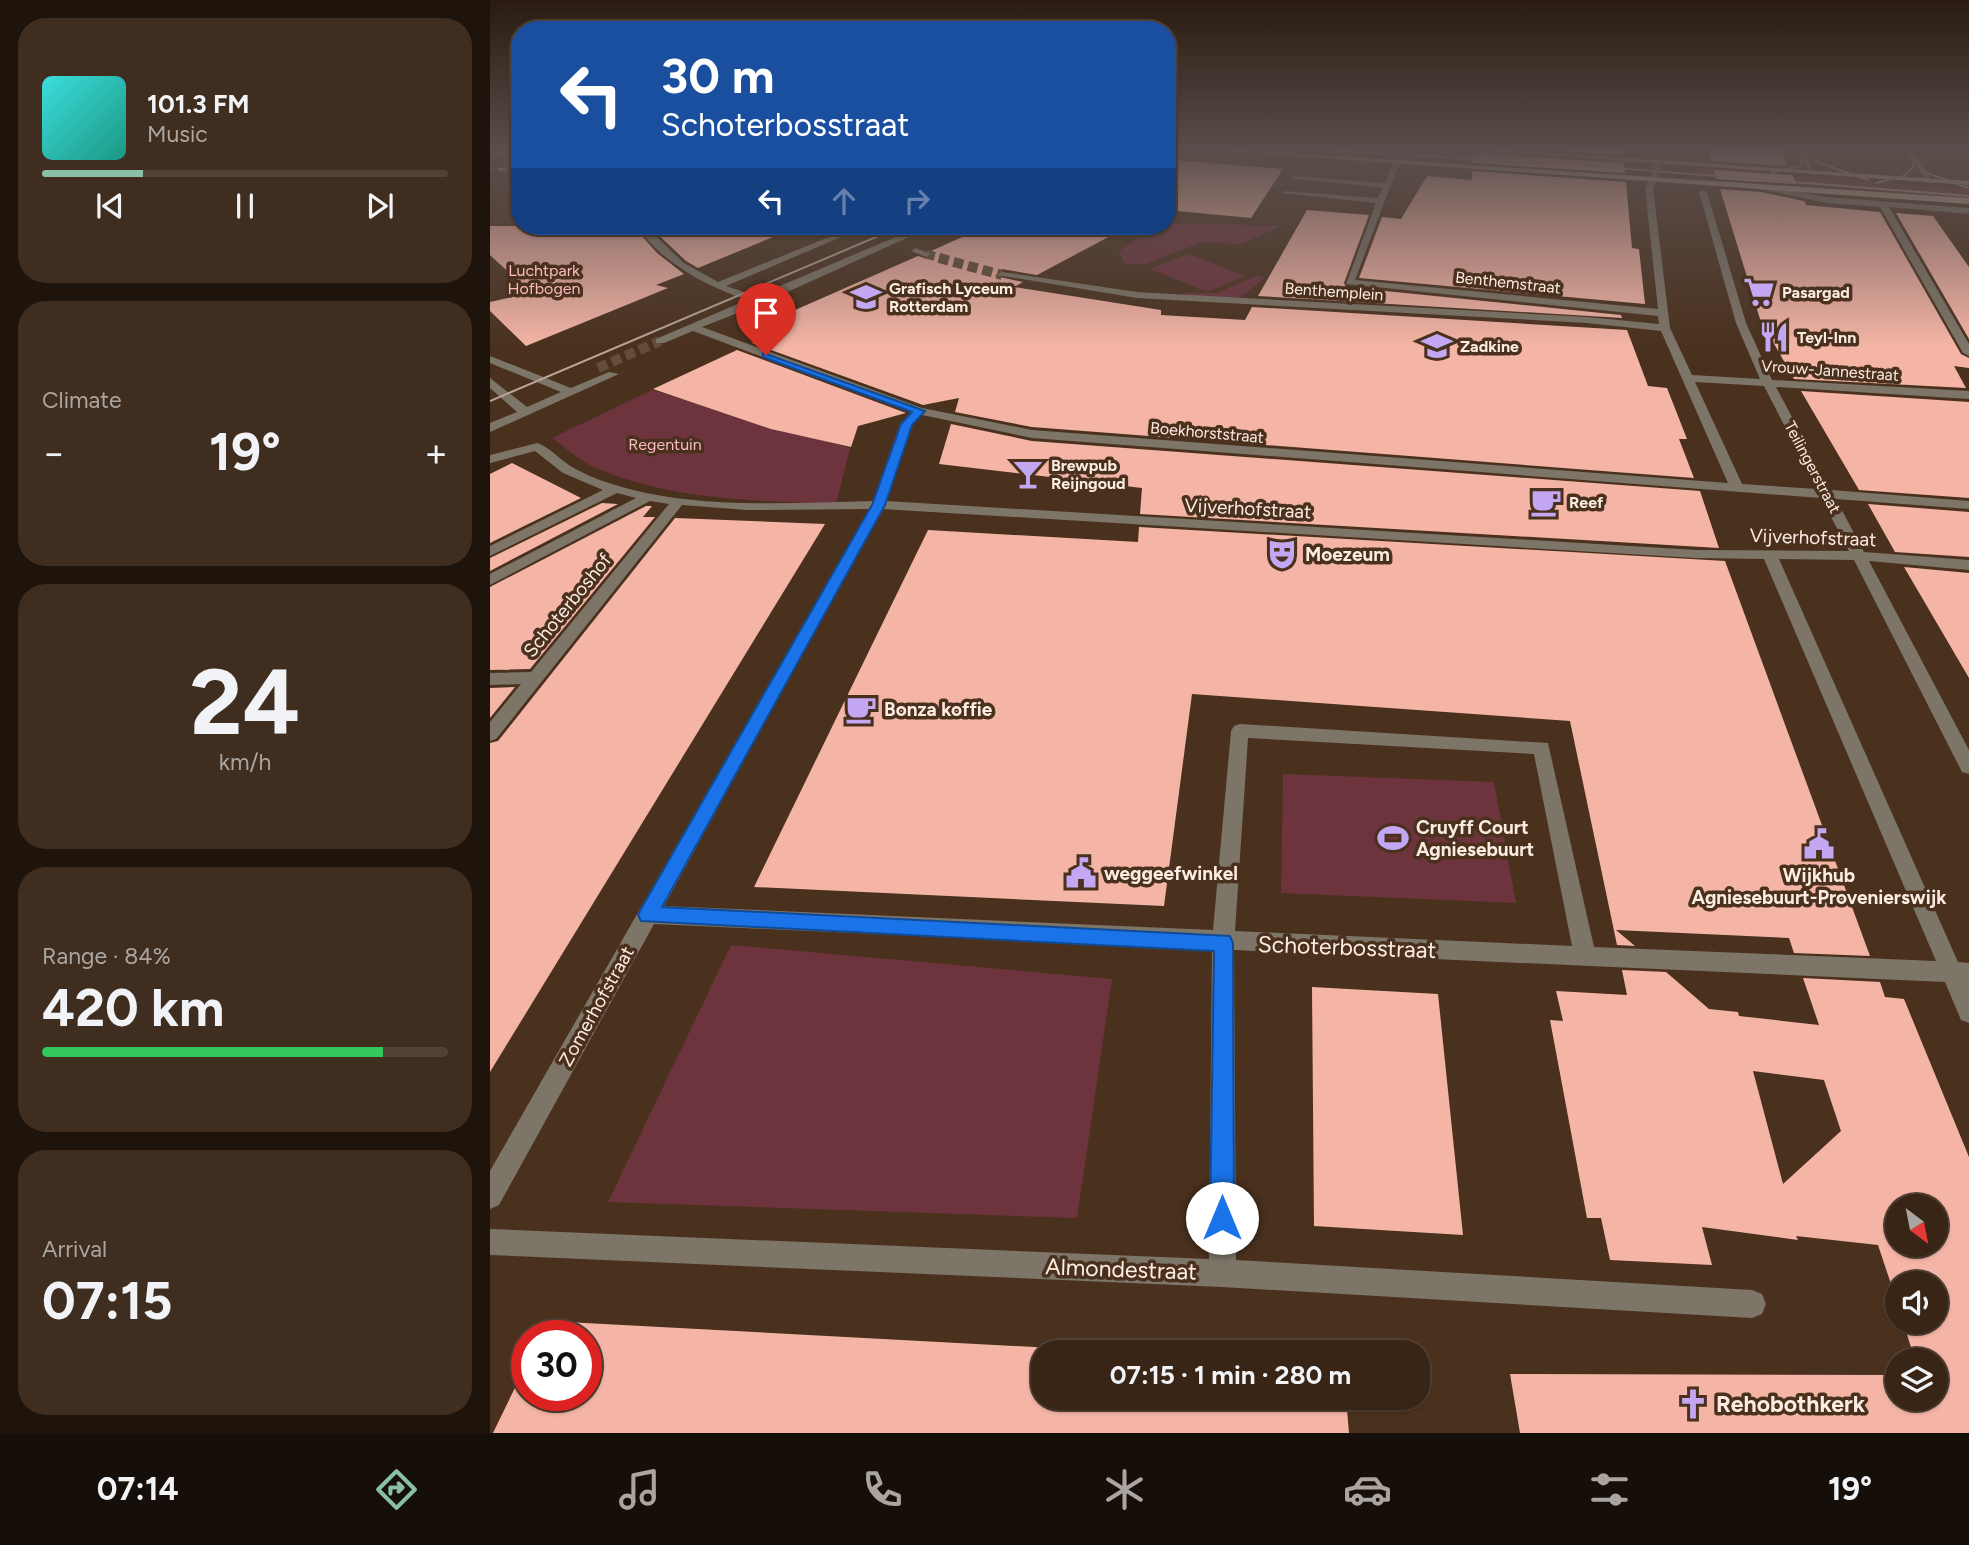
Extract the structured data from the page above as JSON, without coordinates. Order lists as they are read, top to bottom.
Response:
{
  "streets": {
    "street": [
      "Benthemstraat",
      "Benthemplein",
      "Vrouw-Jannestraat",
      "Boekhorststraat",
      "Teilingerstraat",
      "Vijverhofstraat",
      "Schoterboshof",
      "Schoterbosstraat",
      "Zomerhofstraat",
      "Almondestraat"
    ]
  },
  "crossings": [
    ["Vrouw-Jannestraat", "Teilingerstraat"],
    ["Boekhorststraat", "Teilingerstraat"],
    ["Boekhorststraat", "Zomerhofstraat"],
    ["Teilingerstraat", "Vijverhofstraat"],
    ["Vijverhofstraat", "Schoterboshof"],
    ["Vijverhofstraat", "Zomerhofstraat"],
    ["Schoterbosstraat", "Zomerhofstraat"]
  ],
  "parks": ["Luchtpark Hofbogen", "Regentuin"],
  "places": {
    "supermarket": ["Pasargad"],
    "school or university": ["Grafisch Lyceum Rotterdam", "Zadkine"],
    "restaurant": ["Teyl-Inn"],
    "bar": ["Brewpub Reijngoud"],
    "cafe": ["Reef", "Bonza koffie"],
    "theatre": ["Moezeum"],
    "sports": ["Cruyff Court Agniesebuurt"],
    "public building": ["Wijkhub Agniesebuurt-Provenierswijk", "weggeefwinkel"],
    "church": ["Rehobothkerk"]
  },
  "north": "bottom right",
  "page": {
    "turn": ["30 m", "Schoterbosstraat"],
    "song": ["101.3 FM", "Music"],
    "tile": [
      "Climate",
      ["24", "km/h"],
      ["Range · 84%", "420 km"],
      ["Arrival", "07:15"]
    ],
    "heat": ["−", "19°", "+"],
    "limit": "30",
    "trip": "07:15 · 1 min · 280 m",
    "tabs": ["07:14", "19°"]
  }
}
